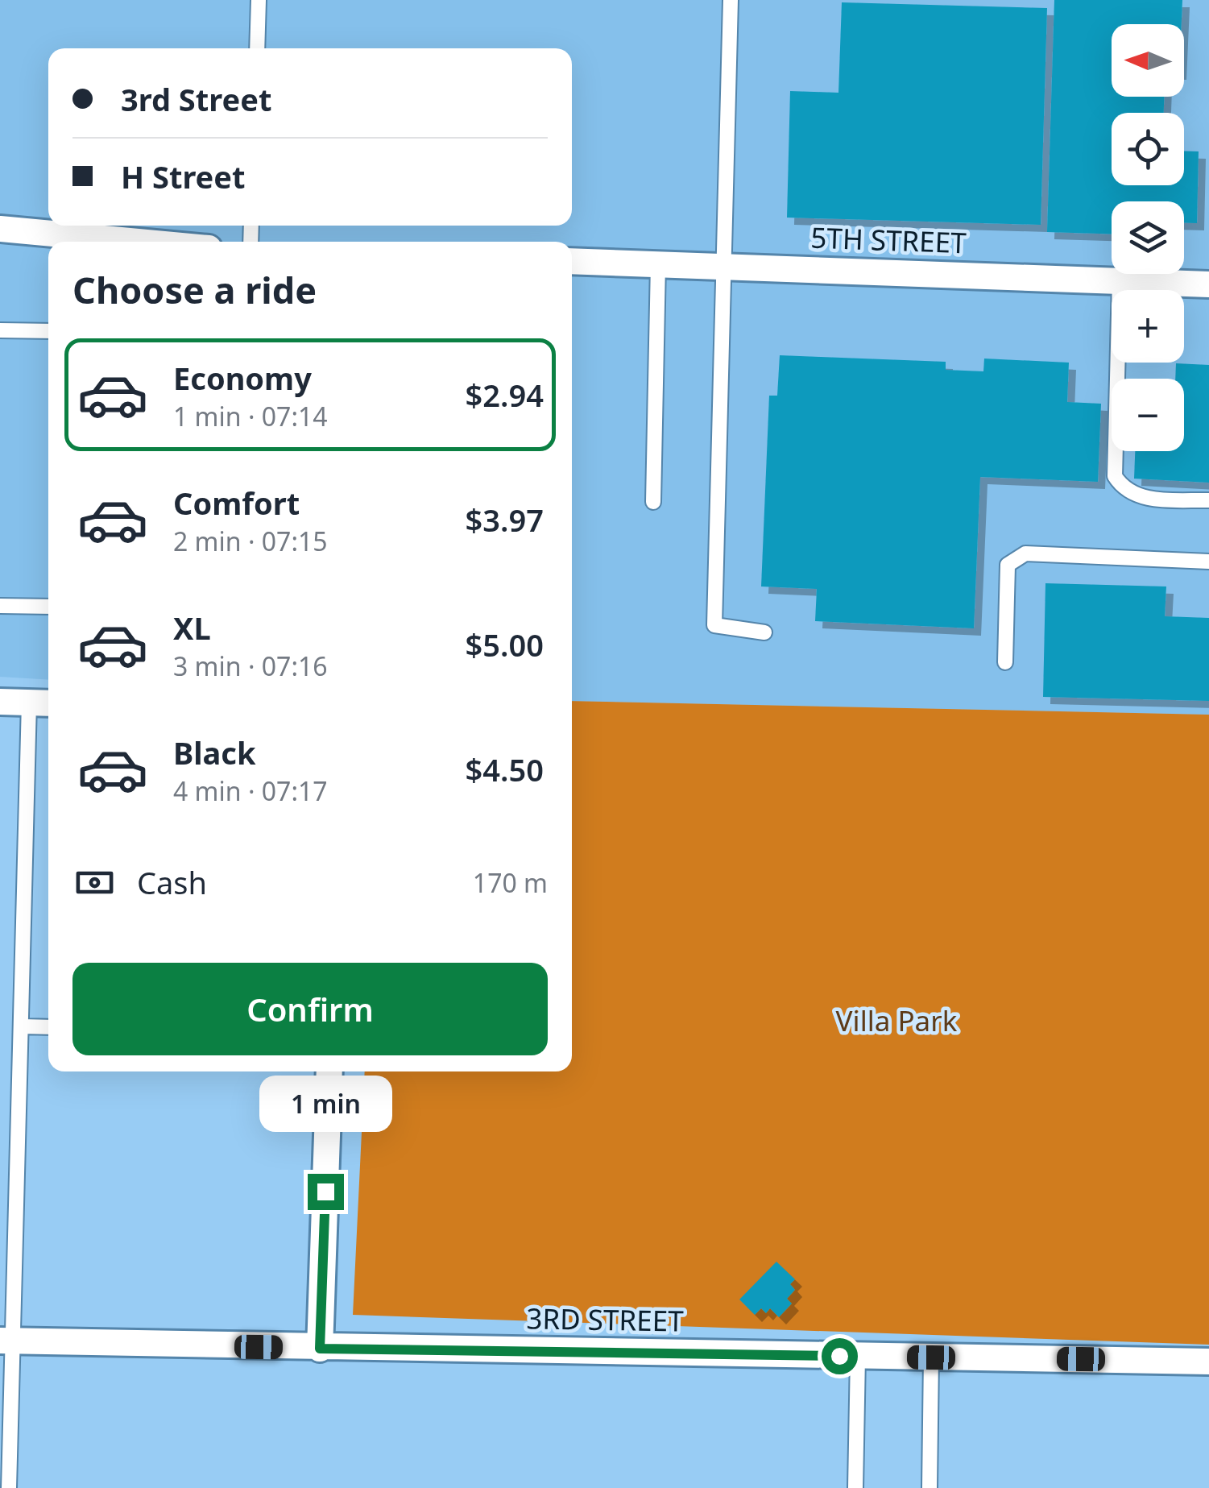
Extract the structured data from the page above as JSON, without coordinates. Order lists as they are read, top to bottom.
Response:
{
  "streets": {
    "street": ["5TH STREET", "3RD STREET"]
  },
  "parks": ["Villa Park"],
  "north": "left",
  "page": {
    "map_buttons": ["+", "−"],
    "banner": ["3rd Street", "H Street"],
    "heading": "Choose a ride",
    "list": [
      {
        "name": "Economy",
        "note": "1 min · 07:14",
        "value": "$2.94"
      },
      {
        "name": "Comfort",
        "note": "2 min · 07:15",
        "value": "$3.97"
      },
      {
        "name": "XL",
        "note": "3 min · 07:16",
        "value": "$5.00"
      },
      {
        "name": "Black",
        "note": "4 min · 07:17",
        "value": "$4.50"
      }
    ],
    "pay": ["Cash", "170 m"],
    "buttons": "Confirm",
    "bubble": "1 min"
  }
}
